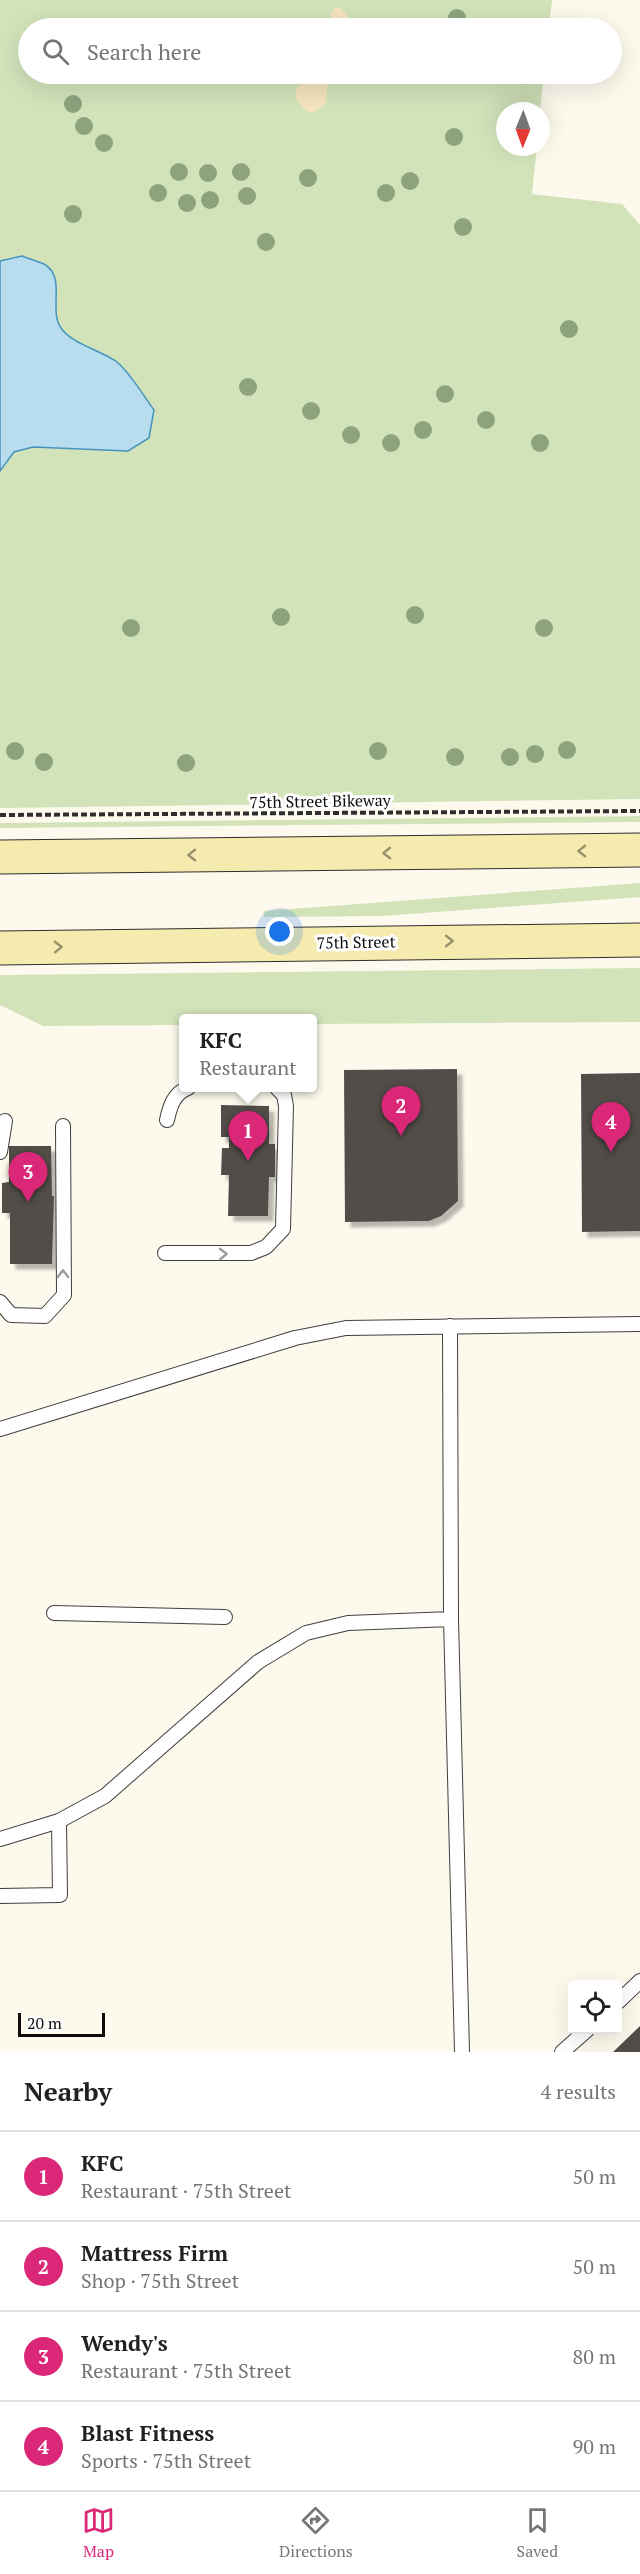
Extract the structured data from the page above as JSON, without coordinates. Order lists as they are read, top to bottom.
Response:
{
  "streets": {
    "main road": ["75th Street"],
    "path": ["75th Street Bikeway"]
  },
  "scale_bar": "20 m",
  "north": "bottom",
  "page": {
    "search": "Search here",
    "popup": ["KFC", "Restaurant"],
    "pins": [
      "2",
      "4",
      "1",
      "3"
    ],
    "scale": "20 m",
    "heading": ["Nearby", "4 results"],
    "list": [
      {
        "mark": "1",
        "name": "KFC",
        "note": "Restaurant · 75th Street",
        "value": "50 m"
      },
      {
        "mark": "2",
        "name": "Mattress Firm",
        "note": "Shop · 75th Street",
        "value": "50 m"
      },
      {
        "mark": "3",
        "name": "Wendy's",
        "note": "Restaurant · 75th Street",
        "value": "80 m"
      },
      {
        "mark": "4",
        "name": "Blast Fitness",
        "note": "Sports · 75th Street",
        "value": "90 m"
      }
    ],
    "nav": ["Map", "Directions", "Saved"]
  }
}
